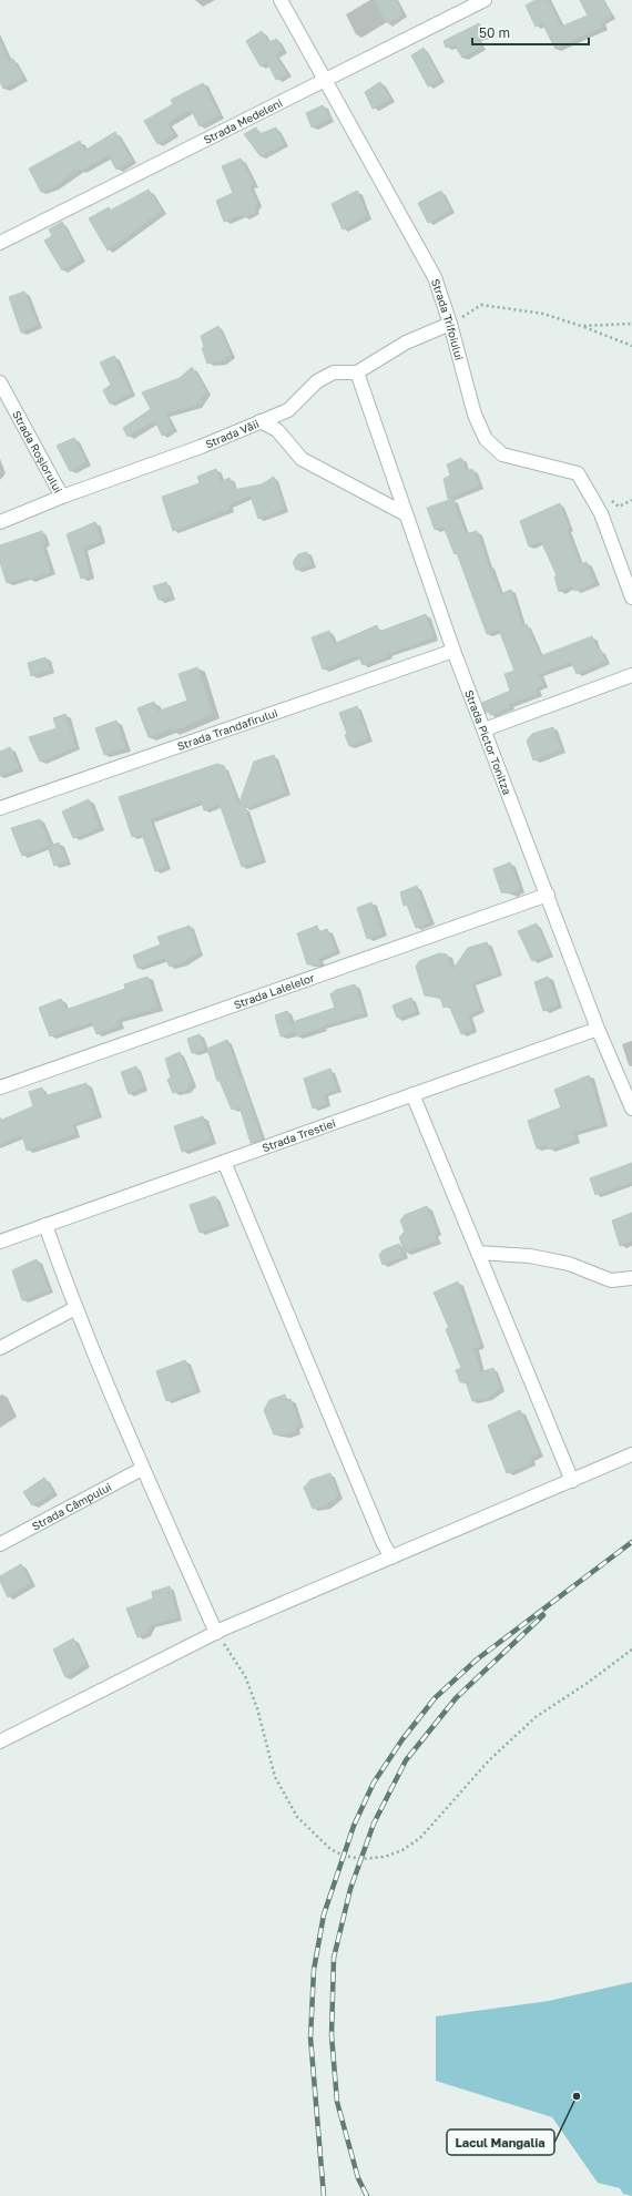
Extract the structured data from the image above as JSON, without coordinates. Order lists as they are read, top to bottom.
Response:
{
  "streets": {
    "street": [
      "Strada Medeleni",
      "Strada Trifoiului",
      "Strada Văii",
      "Strada Roșiorului",
      "Strada Trandafirului",
      "Strada Pictor Tonitza",
      "Strada Lalelelor",
      "Strada Trestiei",
      "Strada Câmpului"
    ]
  },
  "crossings": [
    ["Strada Medeleni", "Strada Trifoiului"],
    ["Strada Văii", "Strada Roșiorului"],
    ["Strada Văii", "Strada Pictor Tonitza"],
    ["Strada Trandafirului", "Strada Pictor Tonitza"],
    ["Strada Pictor Tonitza", "Strada Lalelelor"],
    ["Strada Pictor Tonitza", "Strada Trestiei"]
  ],
  "places": ["Lacul Mangalia"],
  "scale_bar": "50 m"
}
